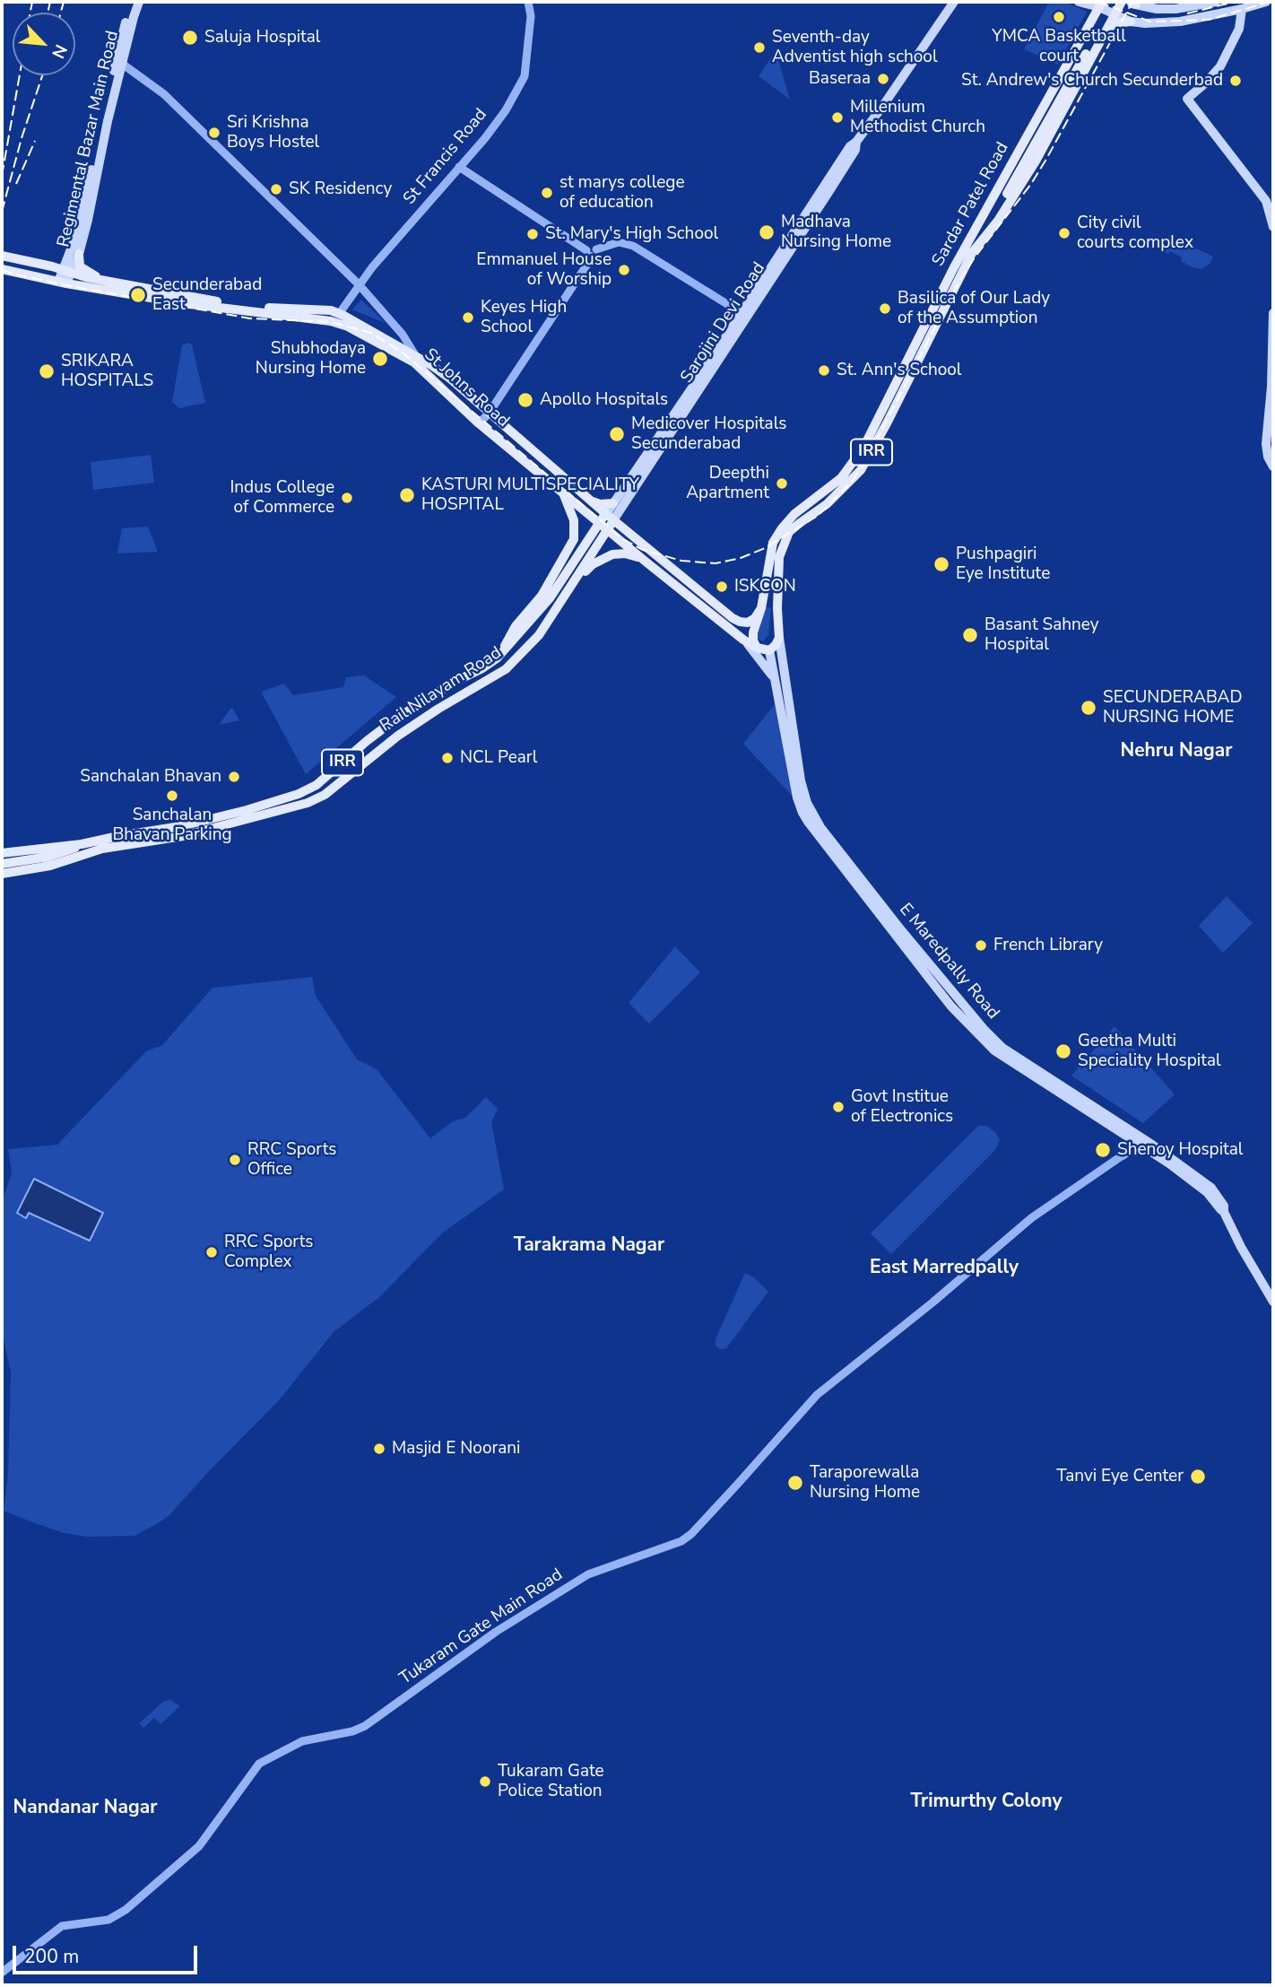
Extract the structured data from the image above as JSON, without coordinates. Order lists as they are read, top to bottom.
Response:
{
  "streets": {
    "main road": [
      "Regimental Bazar Main Road",
      "Sardar Patel Road",
      "Sarojini Devi Road",
      "St Johns Road",
      "IRR",
      "Rail Nilayam Road",
      "E Maredpally Road"
    ],
    "street": ["St Francis Road", "Tukaram Gate Main Road"]
  },
  "crossings": [
    ["Regimental Bazar Main Road", "St Johns Road"],
    ["St Francis Road", "St Johns Road"],
    ["Sardar Patel Road", "St Johns Road"],
    ["Sardar Patel Road", "IRR"],
    ["Sardar Patel Road", "E Maredpally Road"],
    ["Sarojini Devi Road", "St Johns Road"],
    ["Sarojini Devi Road", "Rail Nilayam Road"],
    ["St Johns Road", "IRR"],
    ["St Johns Road", "Rail Nilayam Road"],
    ["St Johns Road", "E Maredpally Road"],
    ["IRR", "Rail Nilayam Road"],
    ["E Maredpally Road", "Tukaram Gate Main Road"]
  ],
  "districts": [
    "Nehru Nagar",
    "Tarakrama Nagar",
    "East Marredpally",
    "Trimurthy Colony",
    "Nandanar Nagar"
  ],
  "places": [
    "YMCA Basketball court",
    "Saluja Hospital",
    "Seventh-day Adventist high school",
    "Baseraa",
    "St. Andrew's Church Secunderbad",
    "Millenium Methodist Church",
    "Sri Krishna Boys Hostel",
    "SK Residency",
    "st marys college of education",
    "Madhava Nursing Home",
    "City civil courts complex",
    "St. Mary's High School",
    "Emmanuel House of Worship",
    "Secunderabad East",
    "Basilica of Our Lady of the Assumption",
    "Keyes High School",
    "Shubhodaya Nursing Home",
    "St. Ann's School",
    "SRIKARA HOSPITALS",
    "Apollo Hospitals",
    "Medicover Hospitals Secunderabad",
    "Deepthi Apartment",
    "KASTURI MULTISPECIALITY HOSPITAL",
    "Indus College of Commerce",
    "Pushpagiri Eye Institute",
    "ISKCON",
    "Basant Sahney Hospital",
    "SECUNDERABAD NURSING HOME",
    "NCL Pearl",
    "Sanchalan Bhavan",
    "Sanchalan Bhavan Parking",
    "French Library",
    "Geetha Multi Speciality Hospital",
    "Govt Institue of Electronics",
    "Shenoy Hospital",
    "RRC Sports Office",
    "RRC Sports Complex",
    "Masjid E Noorani",
    "Tanvi Eye Center",
    "Taraporewalla Nursing Home",
    "Tukaram Gate Police Station"
  ],
  "scale_bar": "200 m",
  "north": "bottom right"
}
